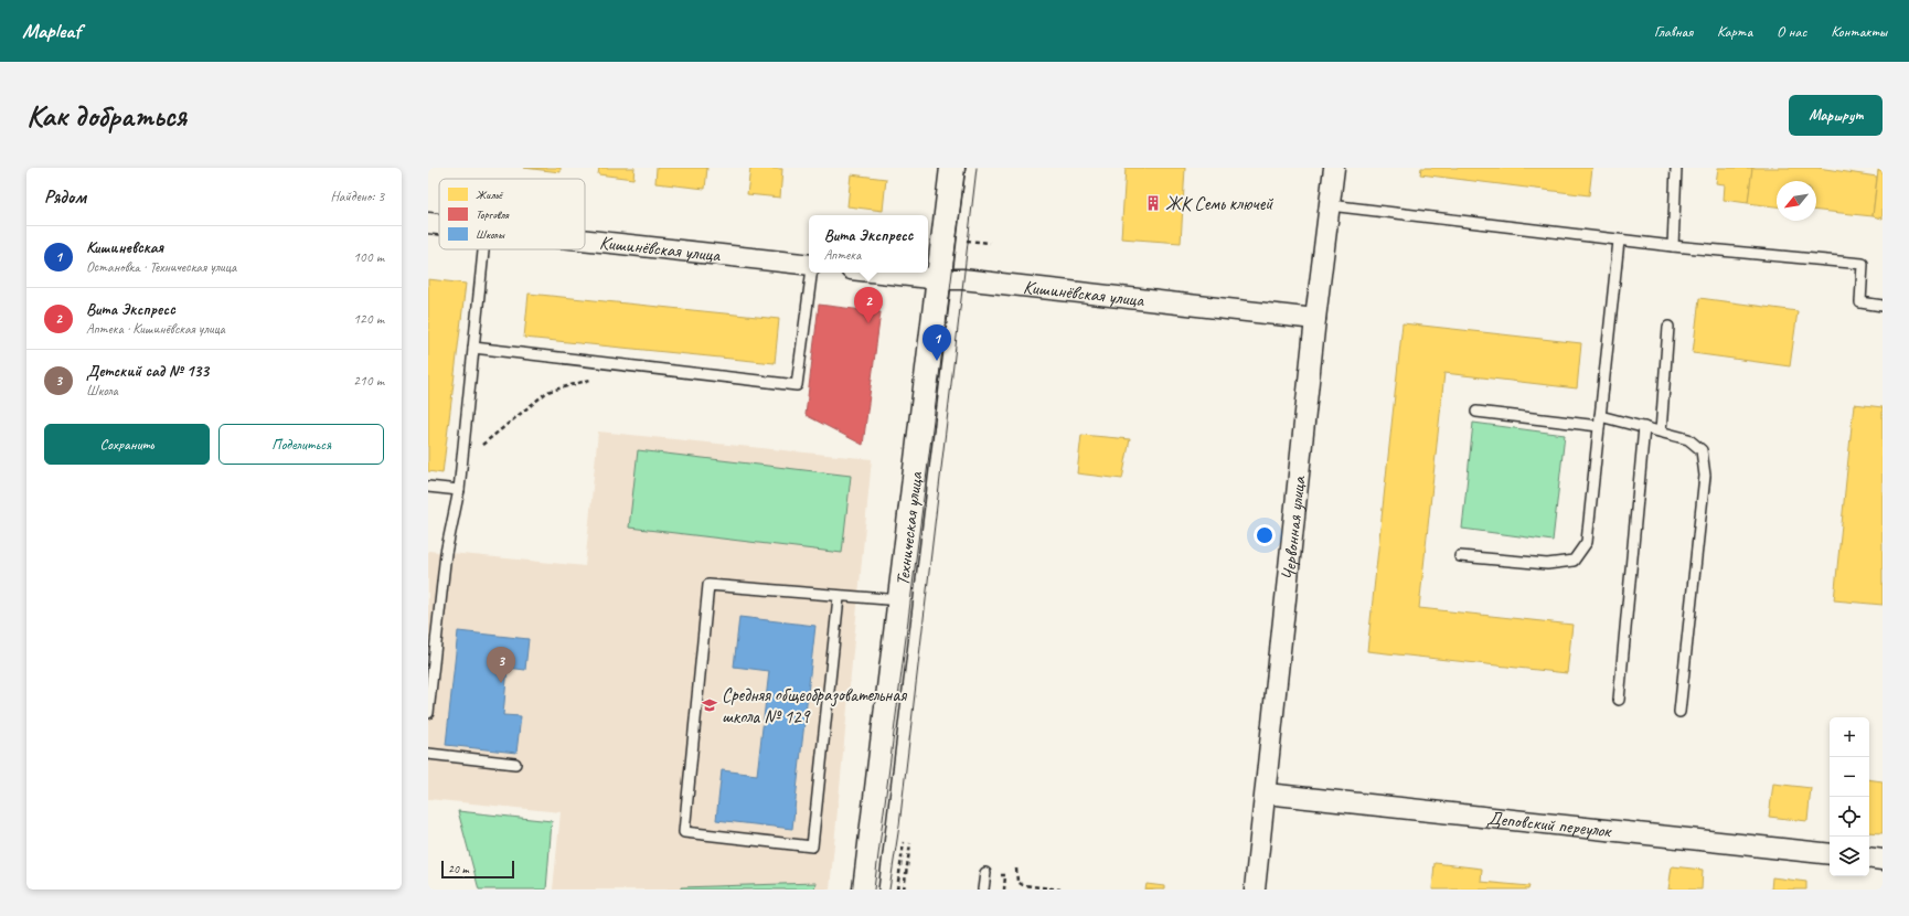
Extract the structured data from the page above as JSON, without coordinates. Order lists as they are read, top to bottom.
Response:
{
  "streets": {
    "street": [
      "Кишинёвская улица",
      "Техническая улица",
      "Червонная улица",
      "Деповский переулок"
    ]
  },
  "crossings": [
    ["Кишинёвская улица", "Техническая улица"],
    ["Кишинёвская улица", "Червонная улица"],
    ["Червонная улица", "Деповский переулок"]
  ],
  "places": {
    "building": ["ЖК Семь ключей"],
    "school or university": ["Средняя общеобразовательная школа № 129"]
  },
  "legend": ["Жильё", "Торговля", "Школы"],
  "scale_bar": "20 m",
  "north": "bottom left",
  "page": {
    "header": "Mapleaf",
    "nav": [
      "Главная",
      "Карта",
      "О нас",
      "Контакты"
    ],
    "buttons": [
      "Маршрут",
      ["Сохранить", "Поделиться"]
    ],
    "title": "Как добраться",
    "heading": ["Рядом", "Найдено: 3"],
    "popup": ["Вита Экспресс", "Аптека"],
    "list": [
      {
        "mark": "1",
        "name": "Кишиневская",
        "note": "Остановка · Техническая улица",
        "value": "100 m"
      },
      {
        "mark": "2",
        "name": "Вита Экспресс",
        "note": "Аптека · Кишинёвская улица",
        "value": "120 m"
      },
      {
        "mark": "3",
        "name": "Детский сад № 133",
        "note": "Школа",
        "value": "210 m"
      }
    ],
    "pins": ["2", "1", "3"],
    "map_buttons": ["+", "−"],
    "scale": "20 m"
  }
}
